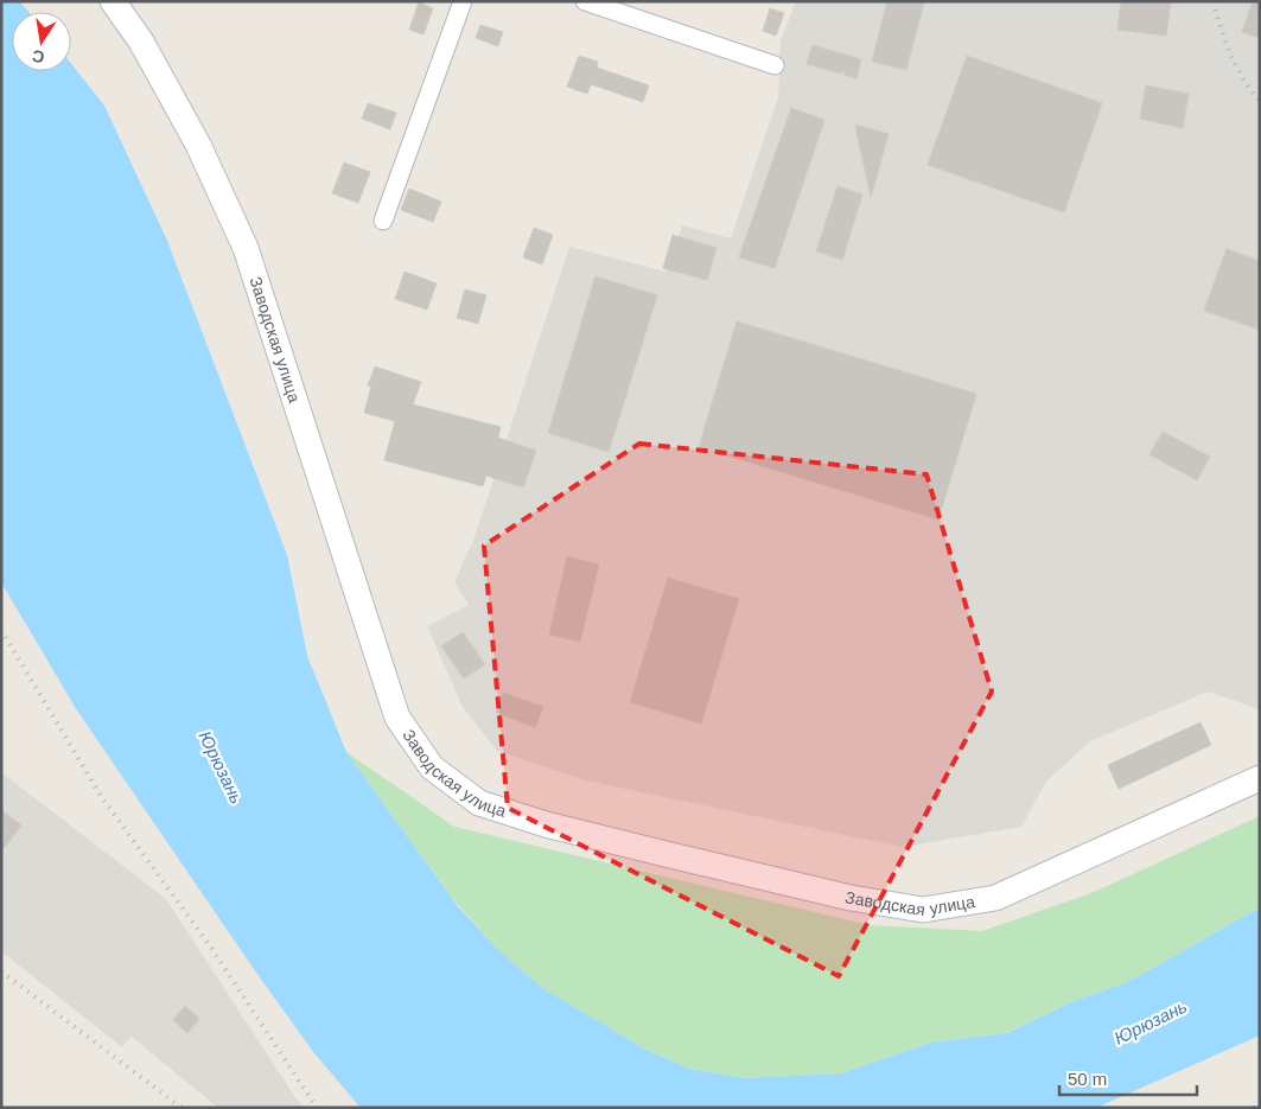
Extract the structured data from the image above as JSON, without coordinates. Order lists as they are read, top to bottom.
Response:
{
  "streets": {
    "street": ["Заводская улица"]
  },
  "water": ["Юрюзань"],
  "scale_bar": "50 m",
  "north": "bottom"
}
